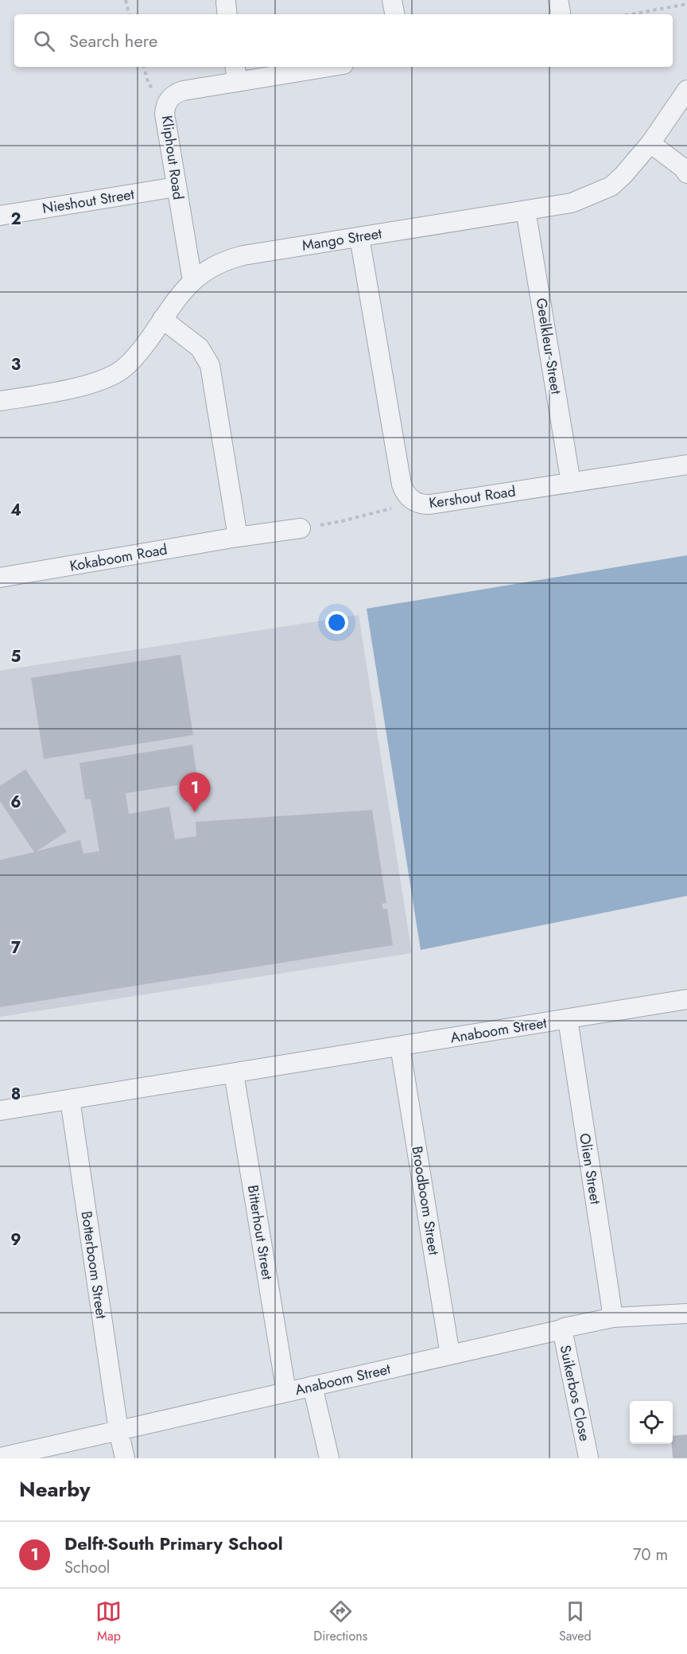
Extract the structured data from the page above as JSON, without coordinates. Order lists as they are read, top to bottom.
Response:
{
  "streets": {
    "street": [
      "Kliphout Road",
      "Nieshout Street",
      "Mango Street",
      "Geelkleur Street",
      "Kershout Road",
      "Kokaboom Road",
      "Anaboom Street",
      "Olien Street",
      "Broodboom Street",
      "Bitterhout Street",
      "Botterboom Street",
      "Suikerbos Close"
    ]
  },
  "crossings": [
    ["Kliphout Road", "Nieshout Street"],
    ["Kliphout Road", "Mango Street"],
    ["Mango Street", "Geelkleur Street"],
    ["Mango Street", "Kershout Road"],
    ["Geelkleur Street", "Kershout Road"],
    ["Anaboom Street", "Olien Street"],
    ["Anaboom Street", "Broodboom Street"],
    ["Anaboom Street", "Bitterhout Street"],
    ["Anaboom Street", "Botterboom Street"],
    ["Anaboom Street", "Suikerbos Close"]
  ],
  "page": {
    "search": "Search here",
    "pins": "1",
    "heading": "Nearby",
    "list": [
      {
        "mark": "1",
        "name": "Delft-South Primary School",
        "note": "School",
        "value": "70 m"
      }
    ],
    "nav": ["Map", "Directions", "Saved"]
  },
  "grid": {
    "rows": [
      "2",
      "3",
      "4",
      "5",
      "6",
      "7",
      "8",
      "9"
    ]
  }
}
